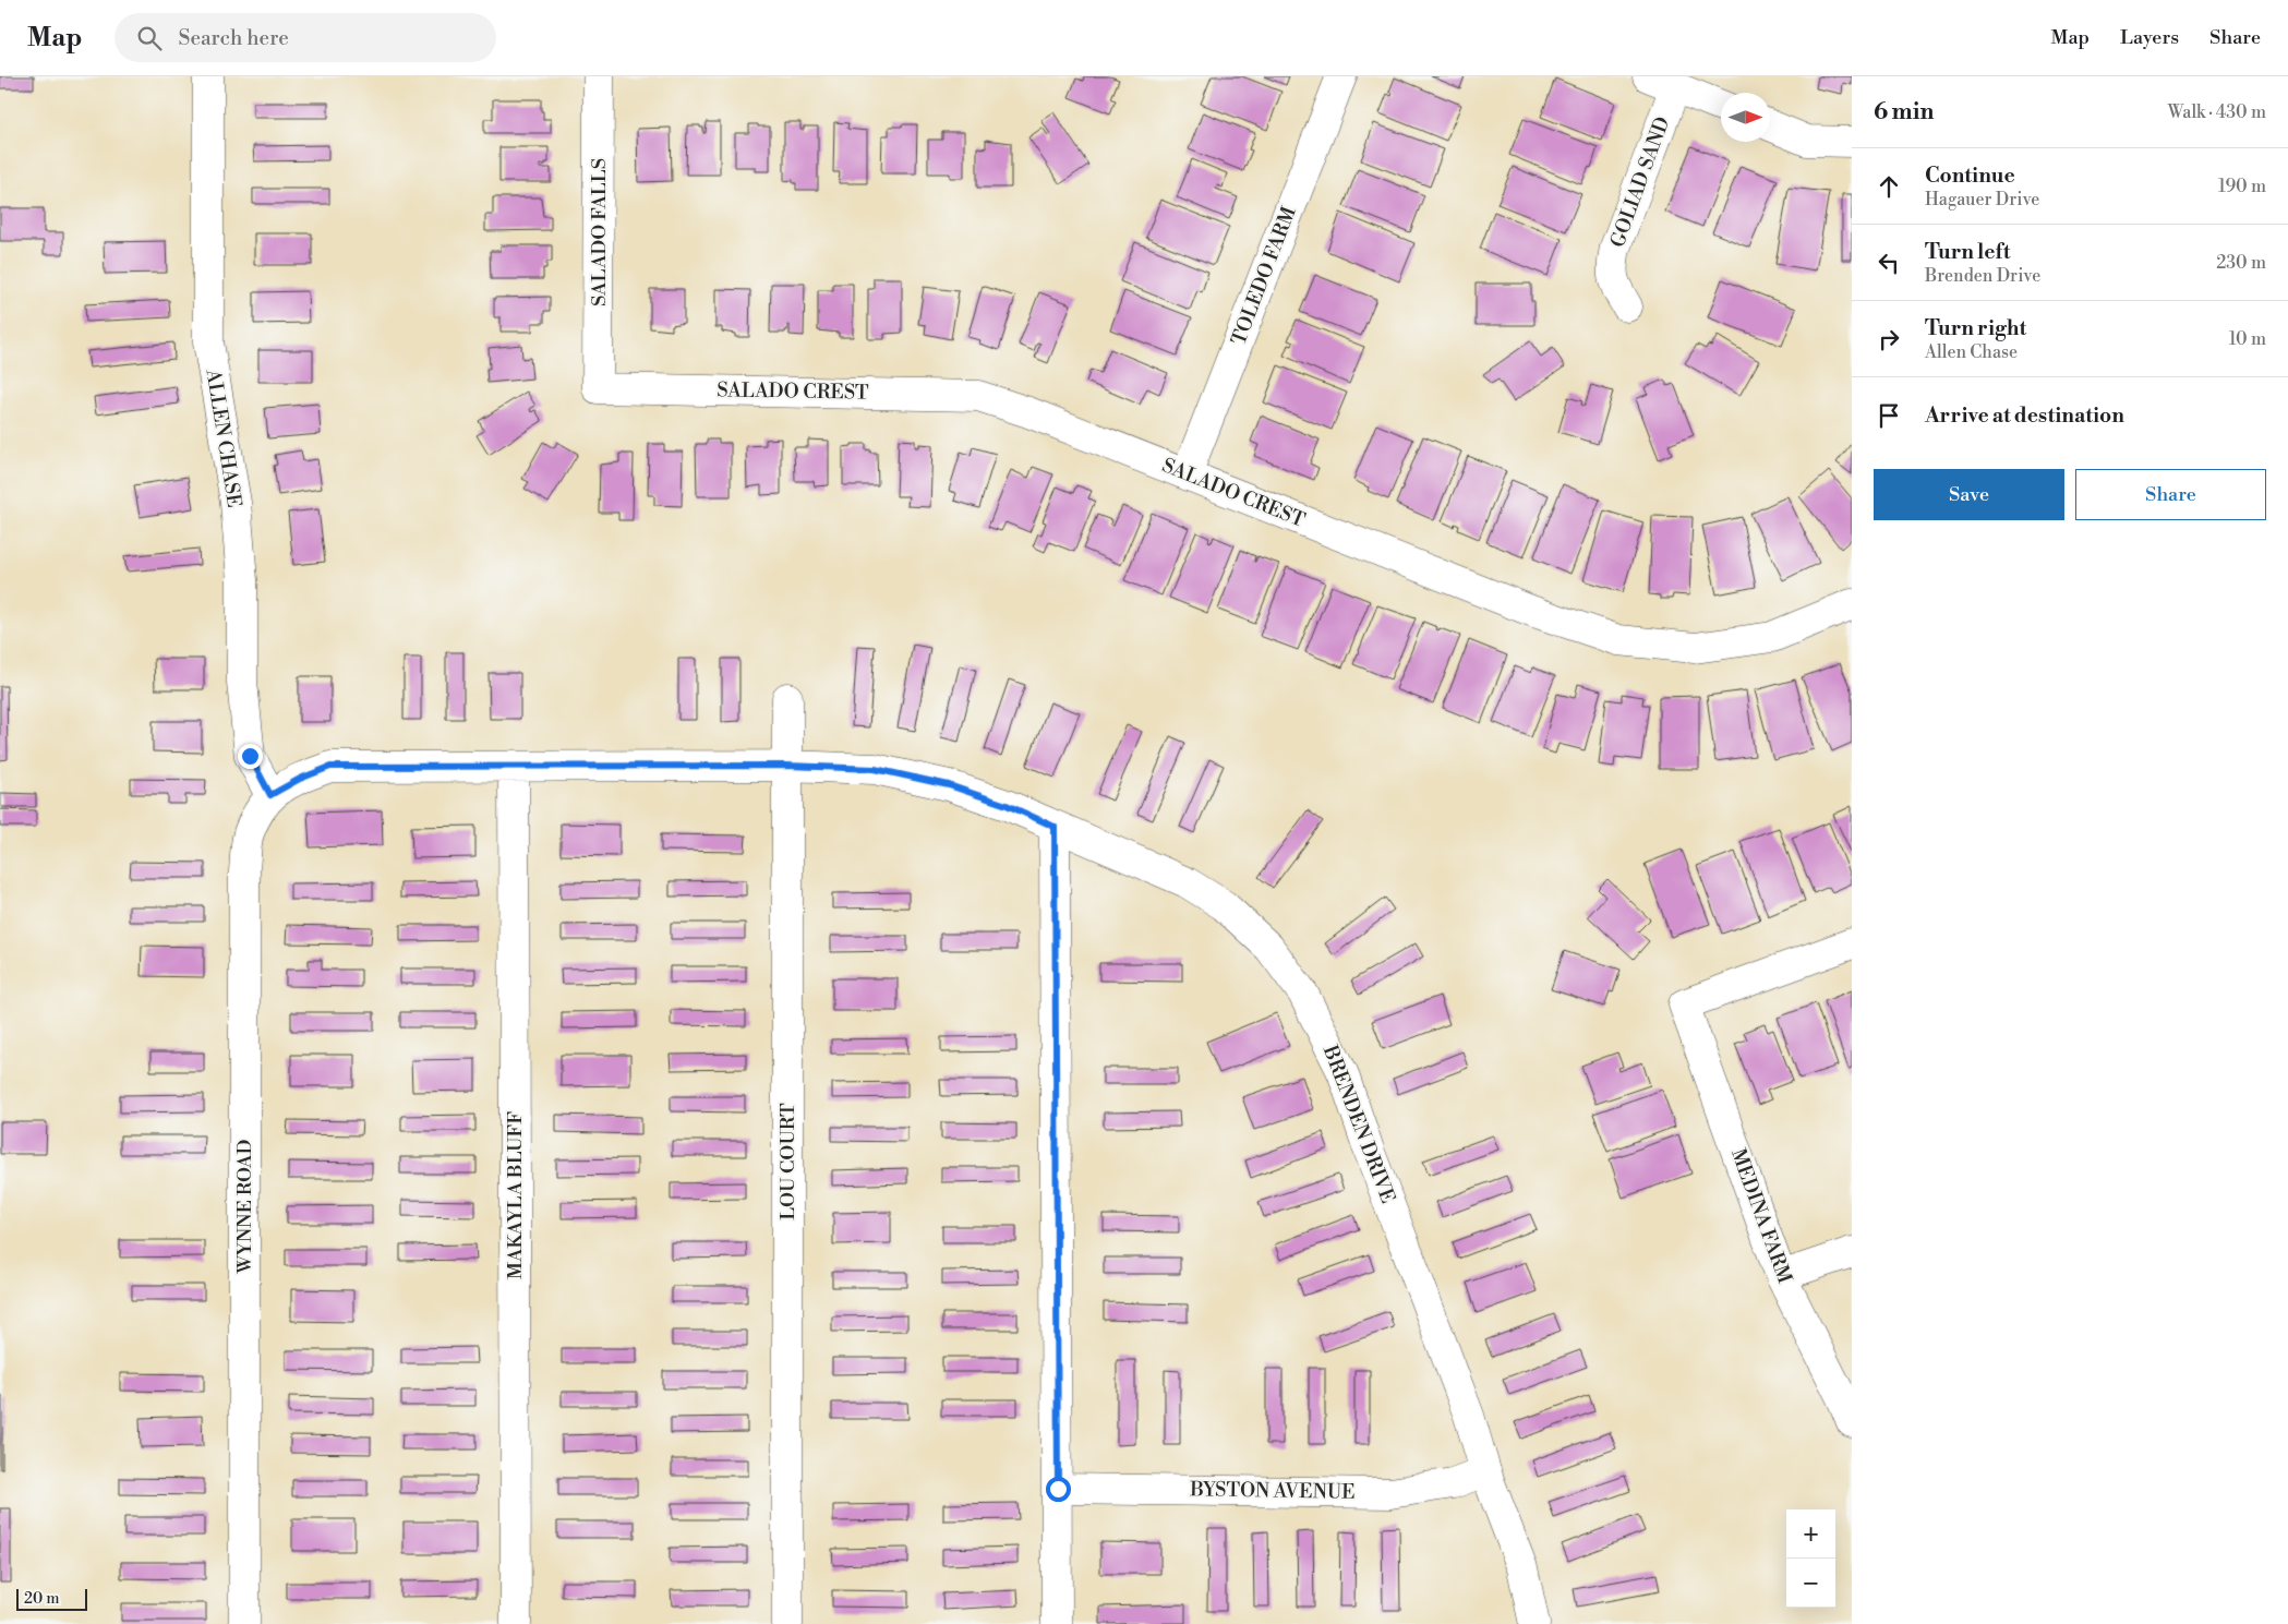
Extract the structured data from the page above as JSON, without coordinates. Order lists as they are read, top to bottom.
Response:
{
  "streets": {
    "street": [
      "GOLIAD SAND",
      "SALADO FALLS",
      "TOLEDO FARM",
      "SALADO CREST",
      "ALLEN CHASE",
      "BRENDEN DRIVE",
      "LOU COURT",
      "MAKAYLA BLUFF",
      "WYNNE ROAD",
      "MEDINA FARM",
      "BYSTON AVENUE"
    ]
  },
  "crossings": [
    ["SALADO FALLS", "SALADO CREST"],
    ["TOLEDO FARM", "SALADO CREST"],
    ["ALLEN CHASE", "BRENDEN DRIVE"],
    ["ALLEN CHASE", "WYNNE ROAD"],
    ["BRENDEN DRIVE", "LOU COURT"],
    ["BRENDEN DRIVE", "MAKAYLA BLUFF"],
    ["BRENDEN DRIVE", "WYNNE ROAD"],
    ["BRENDEN DRIVE", "BYSTON AVENUE"]
  ],
  "scale_bar": "20 m",
  "north": "right",
  "page": {
    "header": "Map",
    "search": "Search here",
    "nav": ["Map", "Layers", "Share"],
    "heading": ["6 min", "Walk · 430 m"],
    "list": [
      ["Continue", "Hagauer Drive", "190 m"],
      ["Turn left", "Brenden Drive", "230 m"],
      ["Turn right", "Allen Chase", "10 m"],
      "Arrive at destination"
    ],
    "buttons": ["Save", "Share"],
    "map_buttons": ["+", "−"],
    "scale": "20 m"
  }
}
